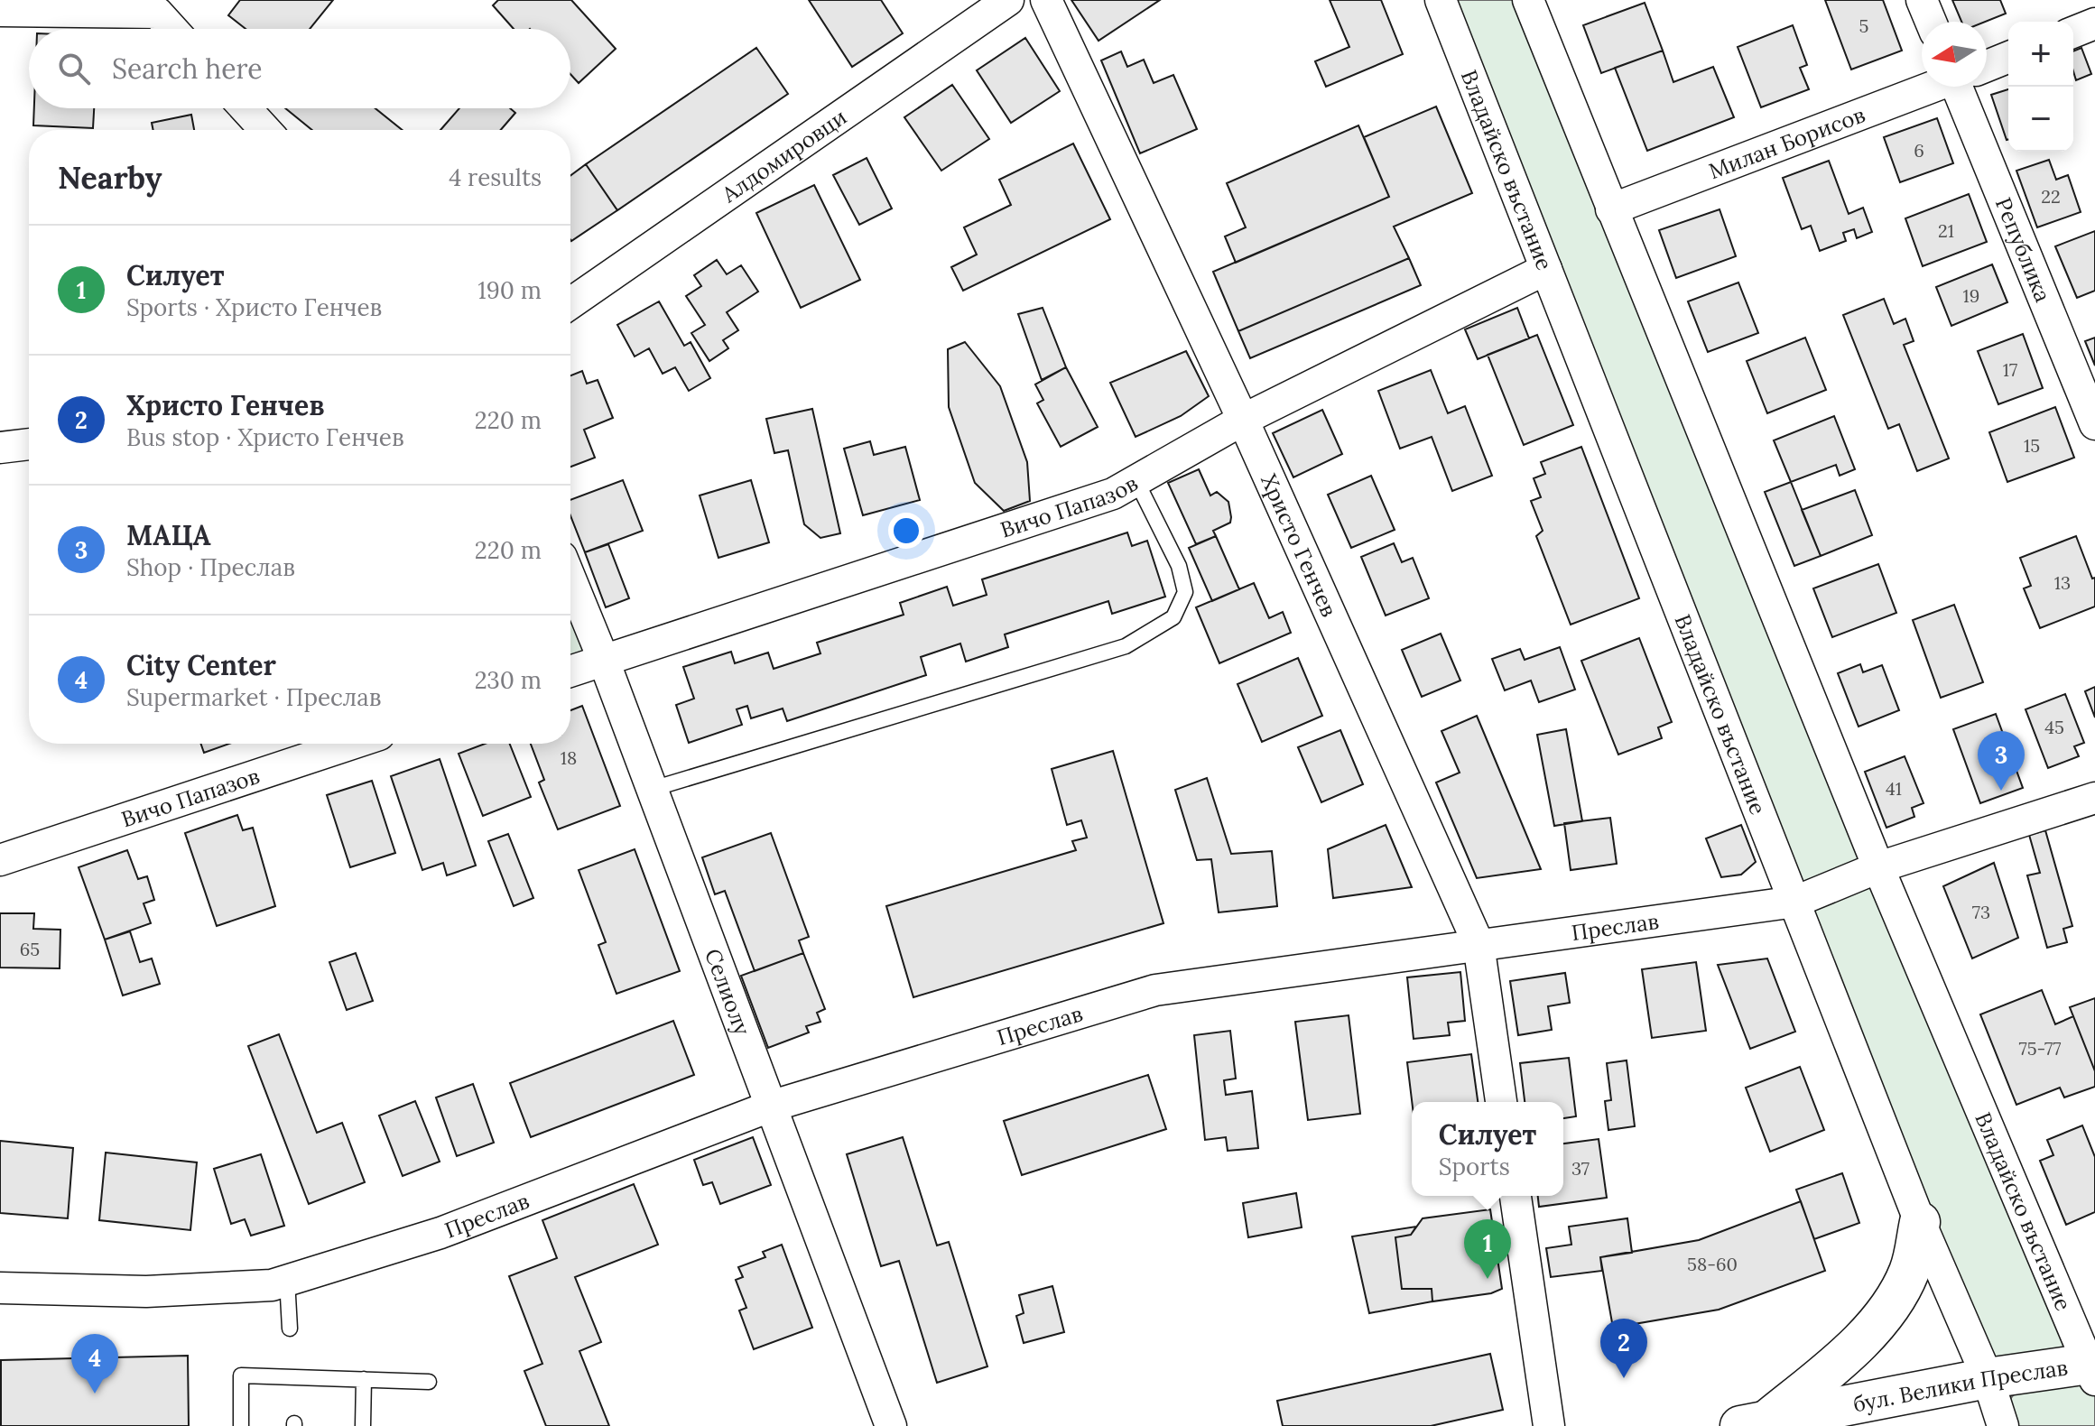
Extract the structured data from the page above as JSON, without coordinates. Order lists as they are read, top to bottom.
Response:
{
  "streets": {
    "main road": ["бул. Велики Преслав"],
    "street": [
      "Милан Борисов",
      "Алдомировци",
      "Владайско въстание",
      "Република",
      "Вичо Папазов",
      "Христо Генчев",
      "Преслав",
      "Селиолу"
    ]
  },
  "crossings": [
    ["Милан Борисов", "Владайско въстание"],
    ["Владайско въстание", "Вичо Папазов"],
    ["Владайско въстание", "Преслав"],
    ["Владайско въстание", "бул. Велики Преслав"],
    ["Вичо Папазов", "Христо Генчев"],
    ["Вичо Папазов", "Селиолу"],
    ["Христо Генчев", "Преслав"],
    ["Преслав", "Селиолу"]
  ],
  "house_numbers": [
    "5",
    "6",
    "22",
    "21",
    "19",
    "17",
    "15",
    "13",
    "45",
    "18",
    "41",
    "73",
    "65",
    "75-77",
    "37",
    "58-60"
  ],
  "north": "left",
  "page": {
    "map_buttons": ["+", "−"],
    "search": "Search here",
    "heading": ["Nearby", "4 results"],
    "list": [
      {
        "mark": "1",
        "name": "Силует",
        "note": "Sports · Христо Генчев",
        "value": "190 m"
      },
      {
        "mark": "2",
        "name": "Христо Генчев",
        "note": "Bus stop · Христо Генчев",
        "value": "220 m"
      },
      {
        "mark": "3",
        "name": "МАЦА",
        "note": "Shop · Преслав",
        "value": "220 m"
      },
      {
        "mark": "4",
        "name": "City Center",
        "note": "Supermarket · Преслав",
        "value": "230 m"
      }
    ],
    "pins": [
      "3",
      "1",
      "2",
      "4"
    ],
    "popup": ["Силует", "Sports"]
  }
}
